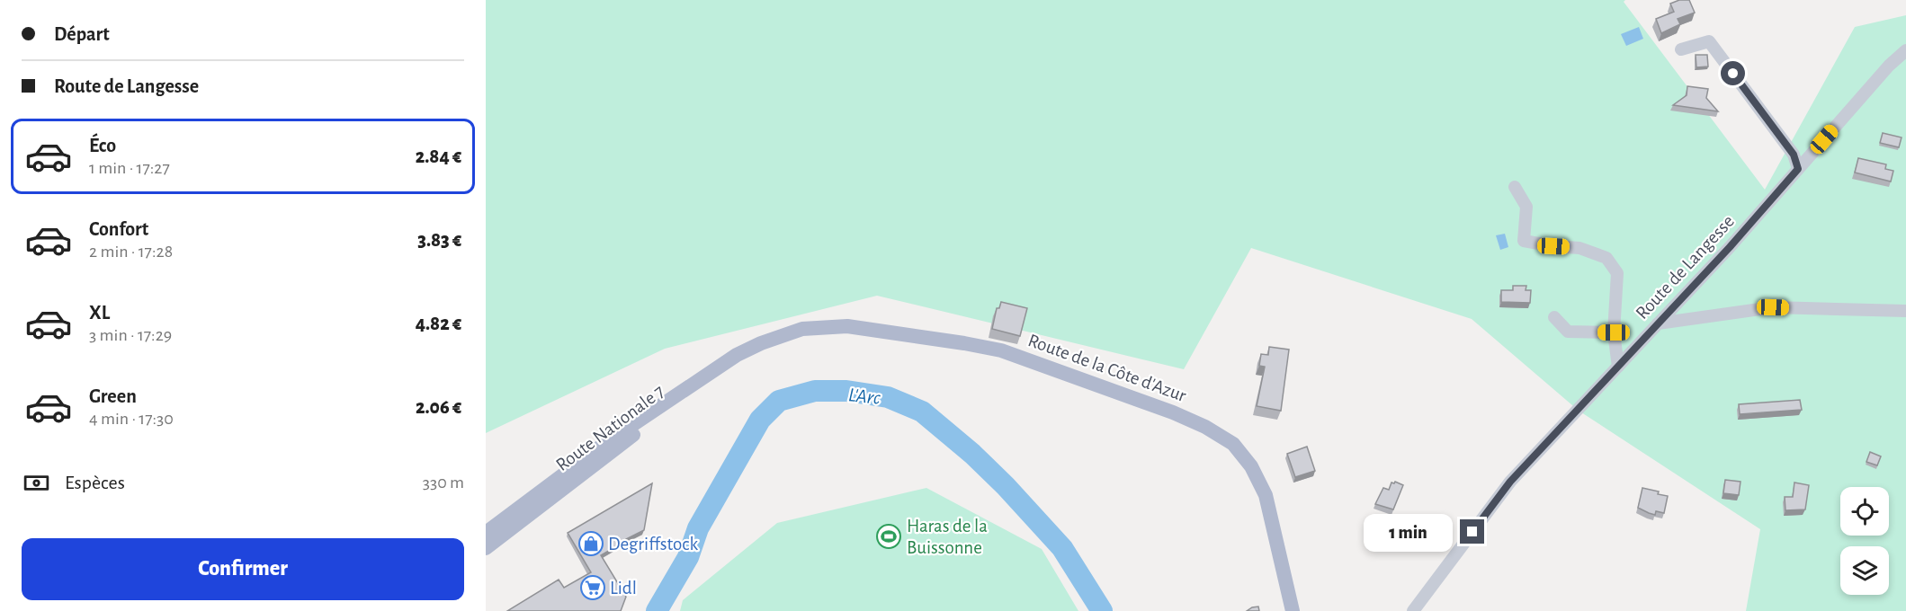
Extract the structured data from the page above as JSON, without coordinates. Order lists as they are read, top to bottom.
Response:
{
  "streets": {
    "main road": ["Route de la Côte d'Azur", "Route Nationale 7"],
    "street": ["Route de Langesse"]
  },
  "crossings": [
    ["Route de la Côte d'Azur", "Route Nationale 7"]
  ],
  "water": ["L'Arc"],
  "places": {
    "sports": ["Haras de la Buissonne"],
    "shop": ["Degriffstock"],
    "supermarket": ["Lidl"]
  },
  "page": {
    "banner": ["Départ", "Route de Langesse"],
    "list": [
      {
        "name": "Éco",
        "note": "1 min · 17:27",
        "value": "2.84 €"
      },
      {
        "name": "Confort",
        "note": "2 min · 17:28",
        "value": "3.83 €"
      },
      {
        "name": "XL",
        "note": "3 min · 17:29",
        "value": "4.82 €"
      },
      {
        "name": "Green",
        "note": "4 min · 17:30",
        "value": "2.06 €"
      }
    ],
    "pay": ["Espèces", "330 m"],
    "bubble": "1 min",
    "buttons": "Confirmer"
  }
}
